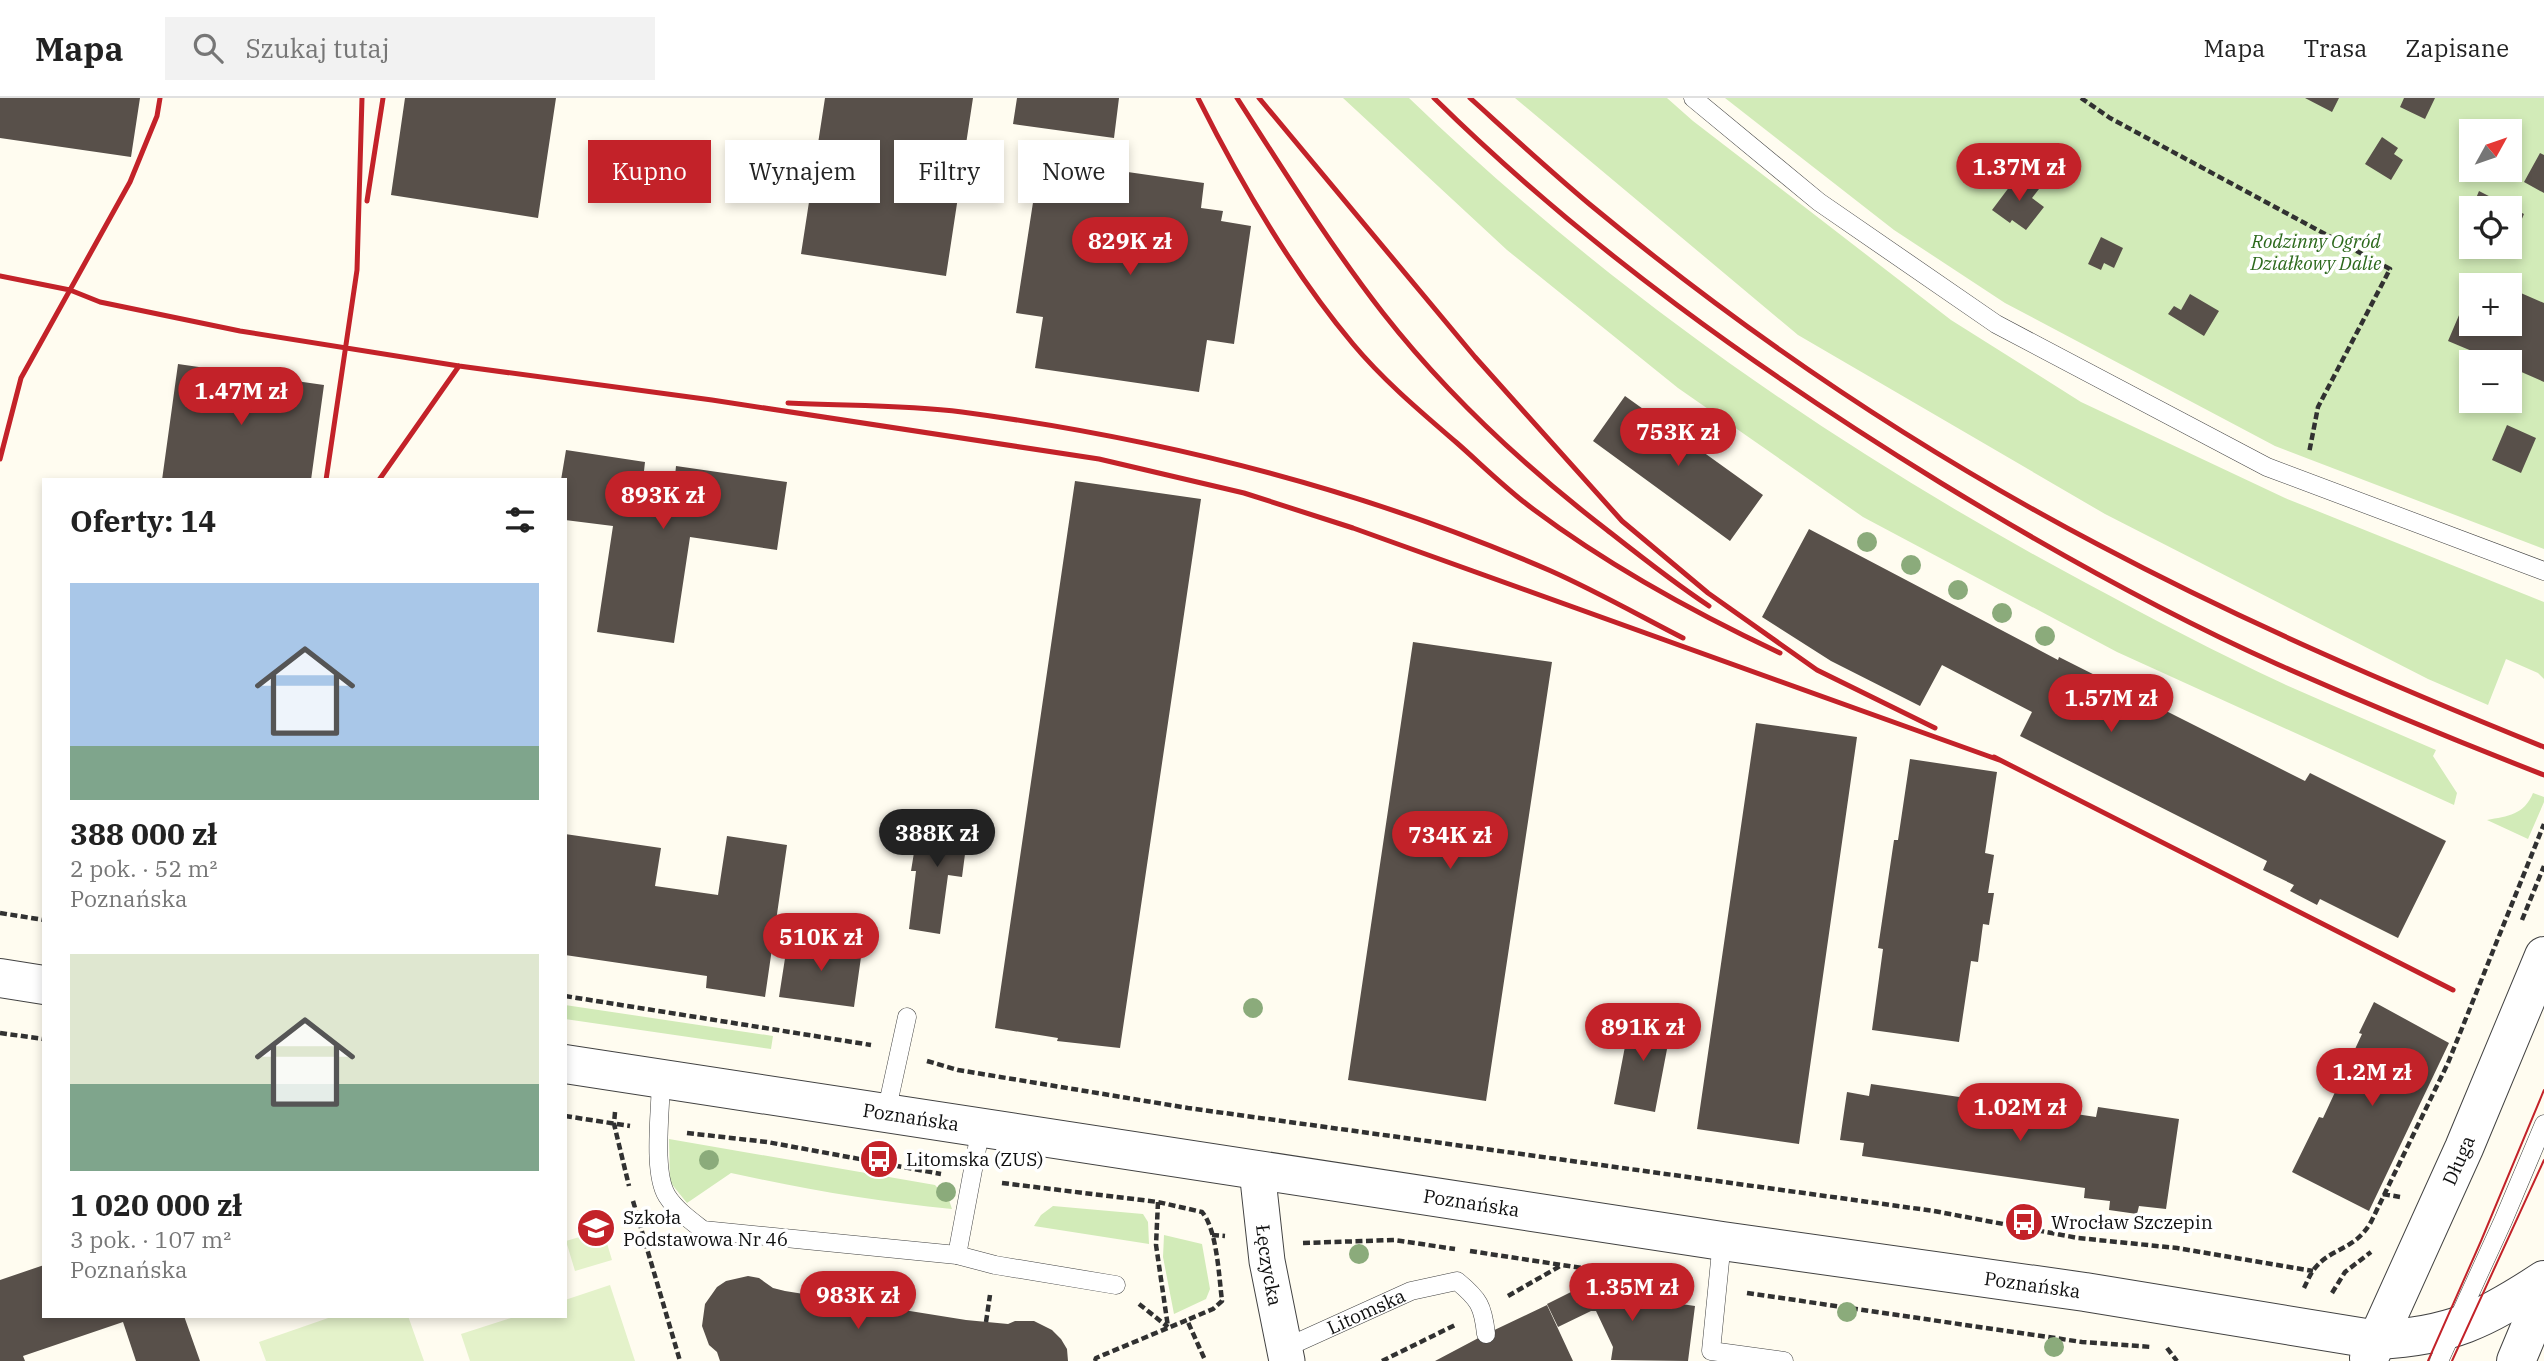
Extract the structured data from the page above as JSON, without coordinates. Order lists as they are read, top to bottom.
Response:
{
  "streets": {
    "street": ["Poznańska", "Długa", "Łęczycka"],
    "lane": ["Litomska"]
  },
  "crossings": [
    ["Poznańska", "Długa"],
    ["Poznańska", "Łęczycka"],
    ["Łęczycka", "Litomska"]
  ],
  "parks": ["Rodzinny Ogród Działkowy Dalie"],
  "places": {
    "bus stop": ["Litomska (ZUS)", "Wrocław Szczepin"],
    "school or university": ["Szkoła Podstawowa Nr 46"]
  },
  "north": "top right",
  "page": {
    "header": "Mapa",
    "search": "Szukaj tutaj",
    "nav": ["Mapa", "Trasa", "Zapisane"],
    "map_buttons": ["+", "−"],
    "chip": [
      "Kupno",
      "Wynajem",
      "Filtry",
      "Nowe"
    ],
    "price": [
      "1.37M zł",
      "829K zł",
      "1.47M zł",
      "753K zł",
      "893K zł",
      "1.57M zł",
      "388K zł",
      "734K zł",
      "510K zł",
      "891K zł",
      "1.2M zł",
      "1.02M zł",
      "1.35M zł",
      "983K zł"
    ],
    "heading": "Oferty: 14",
    "list": [
      {
        "name": "388 000 zł",
        "note": "2 pok. · 52 m² · Poznańska"
      },
      {
        "name": "1 020 000 zł",
        "note": "3 pok. · 107 m² · Poznańska"
      }
    ]
  }
}
